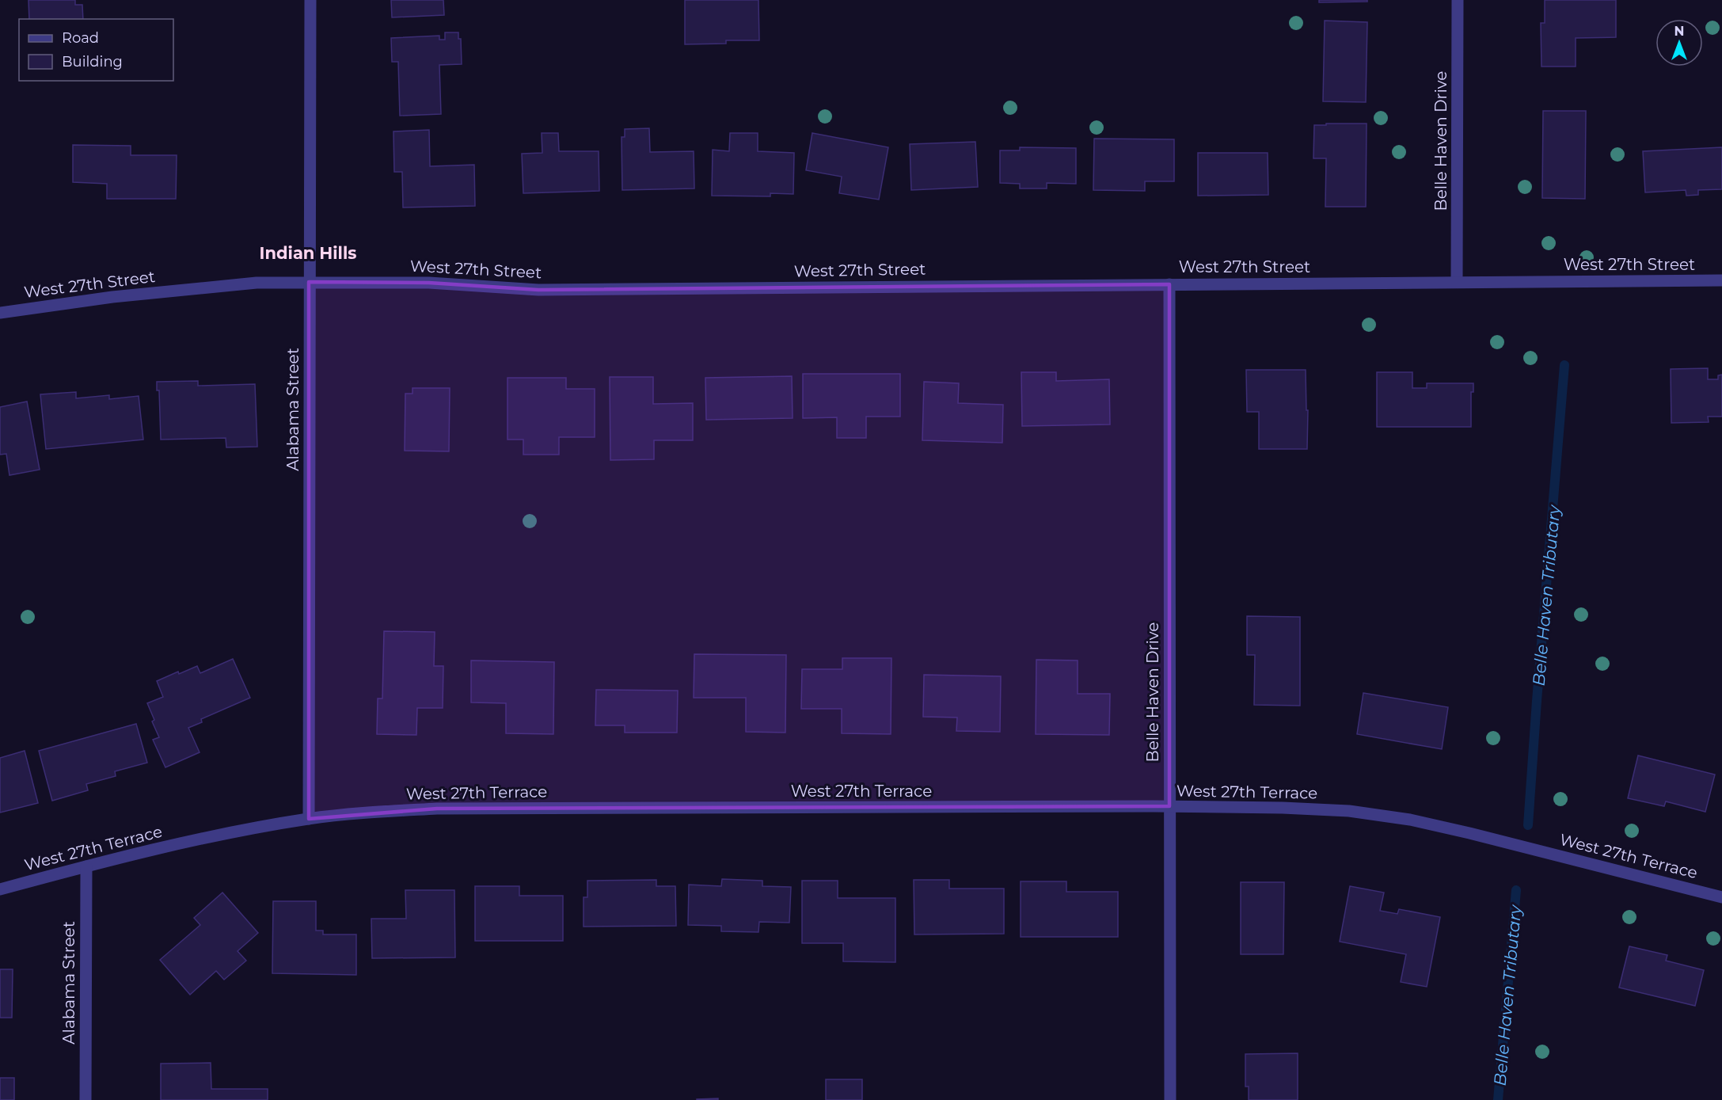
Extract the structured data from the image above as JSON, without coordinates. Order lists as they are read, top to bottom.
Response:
{
  "streets": {
    "street": [
      "Belle Haven Drive",
      "West 27th Street",
      "Alabama Street",
      "West 27th Terrace"
    ]
  },
  "crossings": [
    ["Belle Haven Drive", "West 27th Street"],
    ["Belle Haven Drive", "West 27th Terrace"],
    ["West 27th Street", "Alabama Street"],
    ["Alabama Street", "West 27th Terrace"]
  ],
  "districts": ["Indian Hills"],
  "water": ["Belle Haven Tributary"],
  "legend": ["Road", "Building"],
  "north": "top"
}
